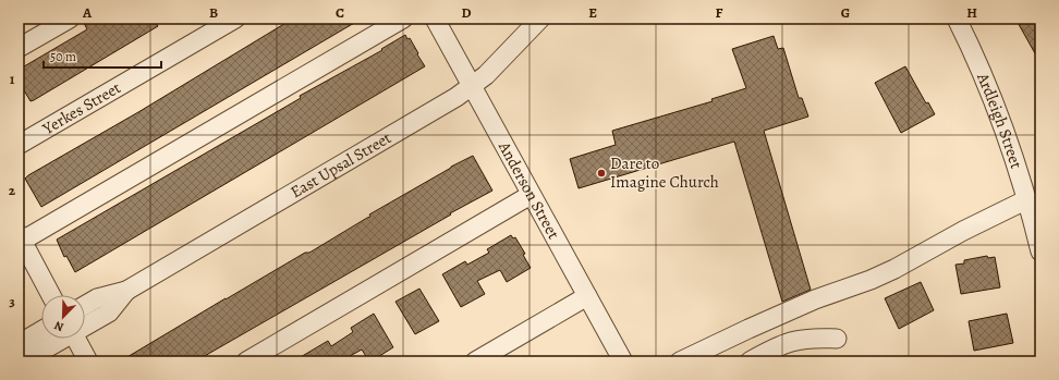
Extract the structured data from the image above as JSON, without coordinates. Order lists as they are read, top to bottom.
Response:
{
  "streets": {
    "street": [
      "Yerkes Street",
      "Ardleigh Street",
      "East Upsal Street",
      "Anderson Street"
    ]
  },
  "crossings": [
    ["East Upsal Street", "Anderson Street"]
  ],
  "places": ["Dare to Imagine Church"],
  "scale_bar": "50 m",
  "north": "bottom left",
  "grid": {
    "columns": [
      "A",
      "B",
      "C",
      "D",
      "E",
      "F",
      "G",
      "H"
    ],
    "rows": ["1", "2", "3"]
  }
}
